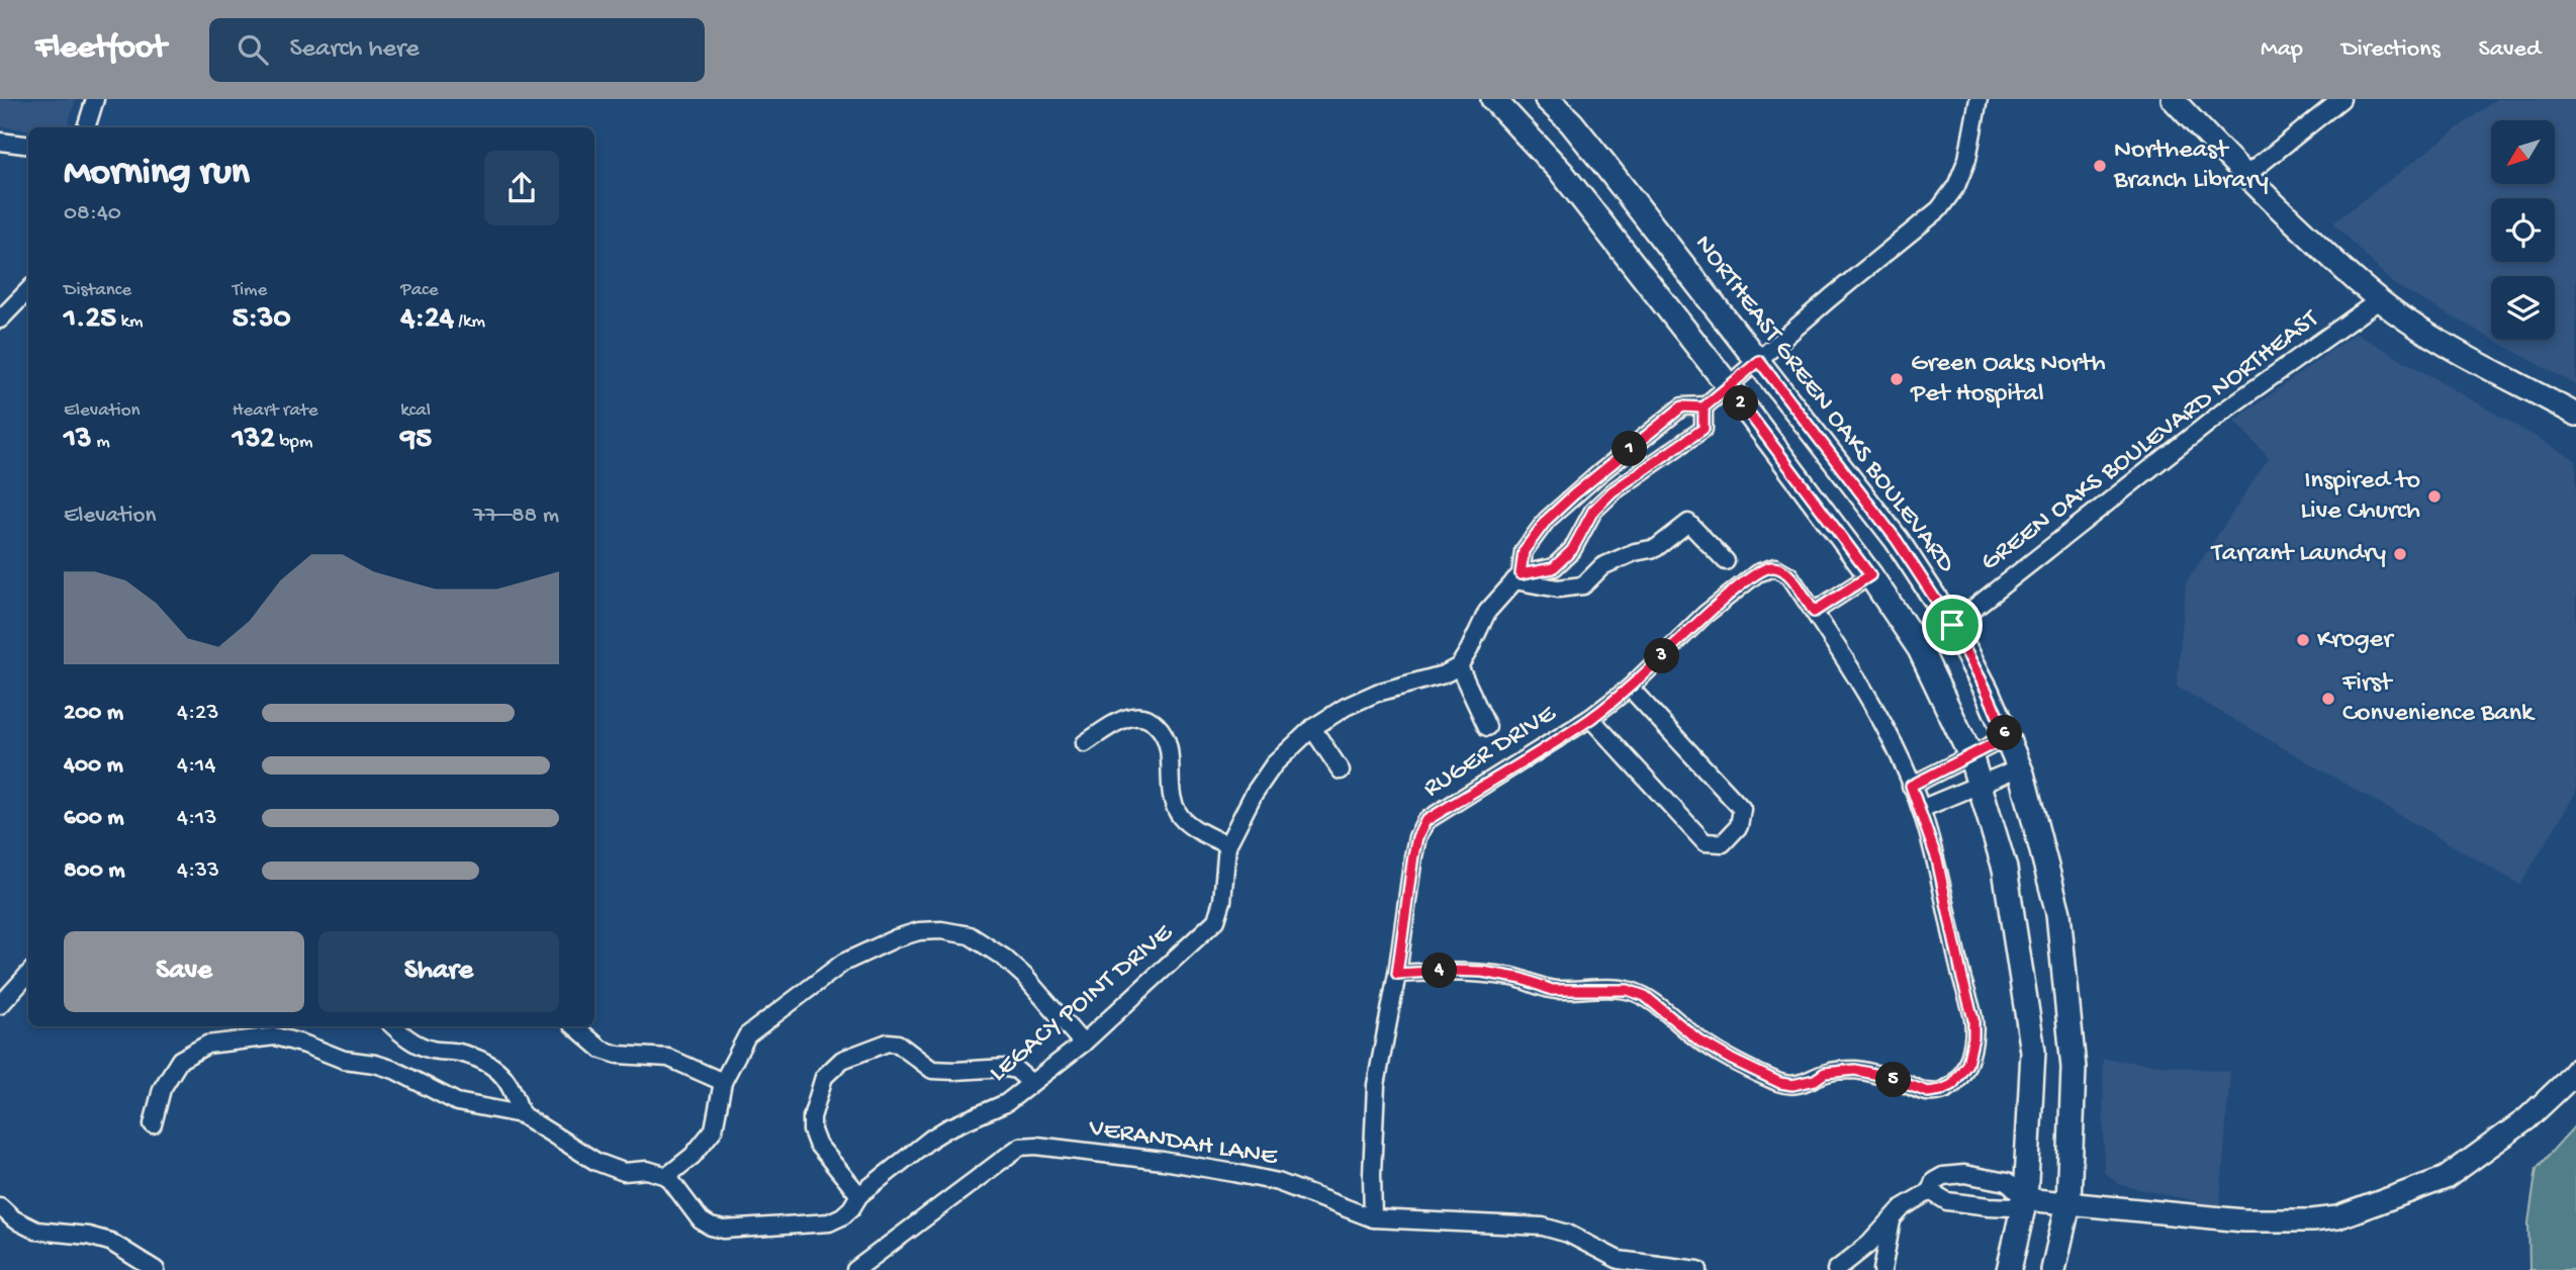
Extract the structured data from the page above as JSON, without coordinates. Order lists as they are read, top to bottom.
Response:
{
  "streets": {
    "main road": ["NORTHEAST GREEN OAKS BOULEVARD"],
    "street": [
      "GREEN OAKS BOULEVARD NORTHEAST",
      "RUGER DRIVE",
      "LEGACY POINT DRIVE",
      "VERANDAH LANE"
    ]
  },
  "crossings": [
    ["NORTHEAST GREEN OAKS BOULEVARD", "GREEN OAKS BOULEVARD NORTHEAST"],
    ["RUGER DRIVE", "VERANDAH LANE"]
  ],
  "places": [
    "Northeast Branch Library",
    "Green Oaks North Pet Hospital",
    "Inspired to Live Church",
    "Tarrant Laundry",
    "Kroger",
    "First Convenience Bank"
  ],
  "north": "bottom left",
  "page": {
    "header": "Fleetfoot",
    "search": "Search here",
    "nav": ["Map", "Directions", "Saved"],
    "heading": ["Morning run", "08:40"],
    "stats": [
      ["Distance", "1.25 km"],
      ["Time", "5:30"],
      ["Pace", "4:24 /km"],
      ["Elevation", "13 m"],
      ["Heart rate", "132 bpm"],
      ["kcal", "95"]
    ],
    "pins": [
      "2",
      "1",
      "3",
      "6",
      "4",
      "5"
    ],
    "chart": ["Elevation", "77–88 m"],
    "list": [
      {
        "name": "200 m",
        "note": "4:23"
      },
      {
        "name": "400 m",
        "note": "4:14"
      },
      {
        "name": "600 m",
        "note": "4:13"
      },
      {
        "name": "800 m",
        "note": "4:33"
      }
    ],
    "buttons": ["Save", "Share"]
  }
}
